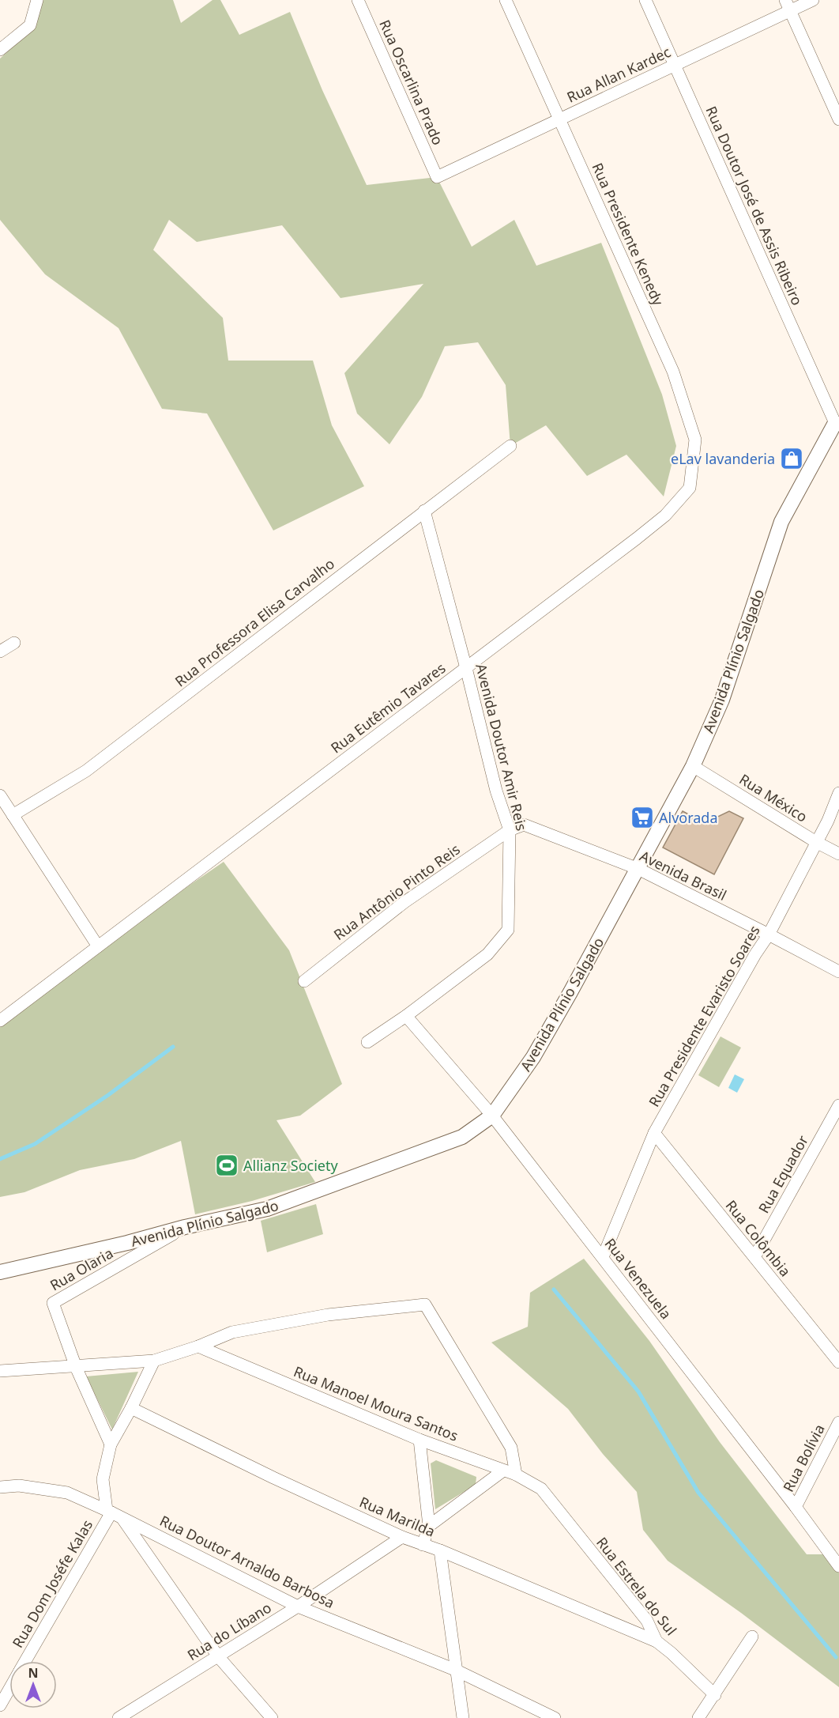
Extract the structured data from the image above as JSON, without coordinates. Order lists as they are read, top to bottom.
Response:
{
  "streets": {
    "street": [
      "Rua Allan Kardec",
      "Rua Oscarlina Prado",
      "Rua Doutor José de Assis Ribeiro",
      "Rua Presidente Kenedy",
      "Rua Professora Elisa Carvalho",
      "Avenida Plínio Salgado",
      "Rua Eutêmio Tavares",
      "Avenida Doutor Amir Reis",
      "Rua México",
      "Avenida Brasil",
      "Rua Antônio Pinto Reis",
      "Rua Presidente Evaristo Soares",
      "Rua Equador",
      "Rua Colômbia",
      "Rua Olaria",
      "Rua Venezuela",
      "Rua Manoel Moura Santos",
      "Rua Bolívia",
      "Rua Marilda",
      "Rua Doutor Arnaldo Barbosa",
      "Rua Dom Joséfe Kalas",
      "Rua Estrela do Sul",
      "Rua do Líbano"
    ]
  },
  "crossings": [
    ["Rua Allan Kardec", "Rua Oscarlina Prado"],
    ["Rua Allan Kardec", "Rua Doutor José de Assis Ribeiro"],
    ["Rua Allan Kardec", "Rua Presidente Kenedy"],
    ["Rua Doutor José de Assis Ribeiro", "Avenida Plínio Salgado"],
    ["Rua Presidente Kenedy", "Rua Eutêmio Tavares"],
    ["Rua Professora Elisa Carvalho", "Avenida Doutor Amir Reis"],
    ["Avenida Plínio Salgado", "Rua México"],
    ["Avenida Plínio Salgado", "Avenida Brasil"],
    ["Avenida Plínio Salgado", "Rua Olaria"],
    ["Avenida Plínio Salgado", "Rua Venezuela"],
    ["Rua Eutêmio Tavares", "Avenida Doutor Amir Reis"],
    ["Avenida Doutor Amir Reis", "Avenida Brasil"],
    ["Avenida Doutor Amir Reis", "Rua Antônio Pinto Reis"],
    ["Avenida Doutor Amir Reis", "Rua Venezuela"],
    ["Rua México", "Rua Presidente Evaristo Soares"],
    ["Avenida Brasil", "Rua Antônio Pinto Reis"],
    ["Avenida Brasil", "Rua Presidente Evaristo Soares"],
    ["Rua Presidente Evaristo Soares", "Rua Colômbia"],
    ["Rua Presidente Evaristo Soares", "Rua Venezuela"],
    ["Rua Equador", "Rua Colômbia"],
    ["Rua Venezuela", "Rua Bolívia"],
    ["Rua Manoel Moura Santos", "Rua Estrela do Sul"],
    ["Rua Marilda", "Rua Estrela do Sul"],
    ["Rua Marilda", "Rua do Líbano"],
    ["Rua Doutor Arnaldo Barbosa", "Rua Dom Joséfe Kalas"],
    ["Rua Doutor Arnaldo Barbosa", "Rua do Líbano"]
  ],
  "places": {
    "shop": ["eLav lavanderia"],
    "supermarket": ["Alvorada"],
    "sports": ["Allianz Society"]
  },
  "north": "top"
}
